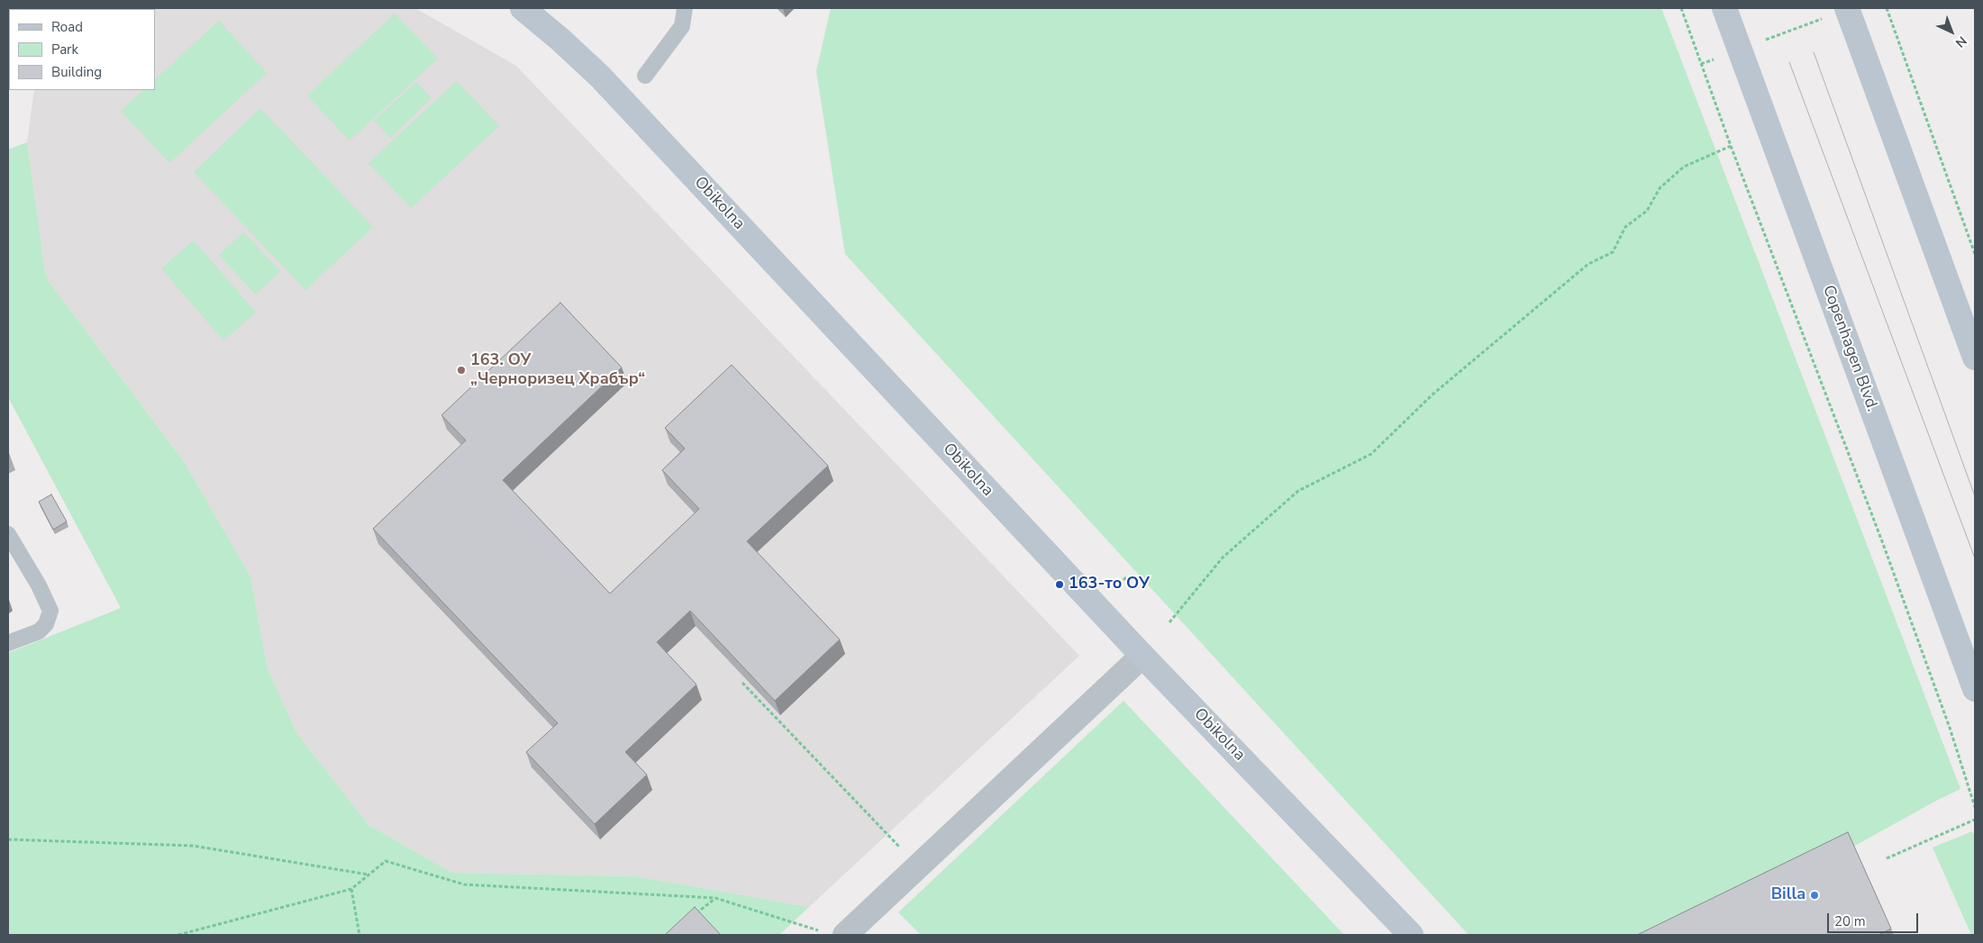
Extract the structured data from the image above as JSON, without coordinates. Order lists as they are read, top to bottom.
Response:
{
  "streets": {
    "street": ["Obikolna", "Copenhagen Blvd."]
  },
  "places": ["163. ОУ „Черноризец Храбър“", "163-то ОУ", "Billa"],
  "legend": ["Road", "Park", "Building"],
  "scale_bar": "20 m",
  "north": "bottom right"
}
